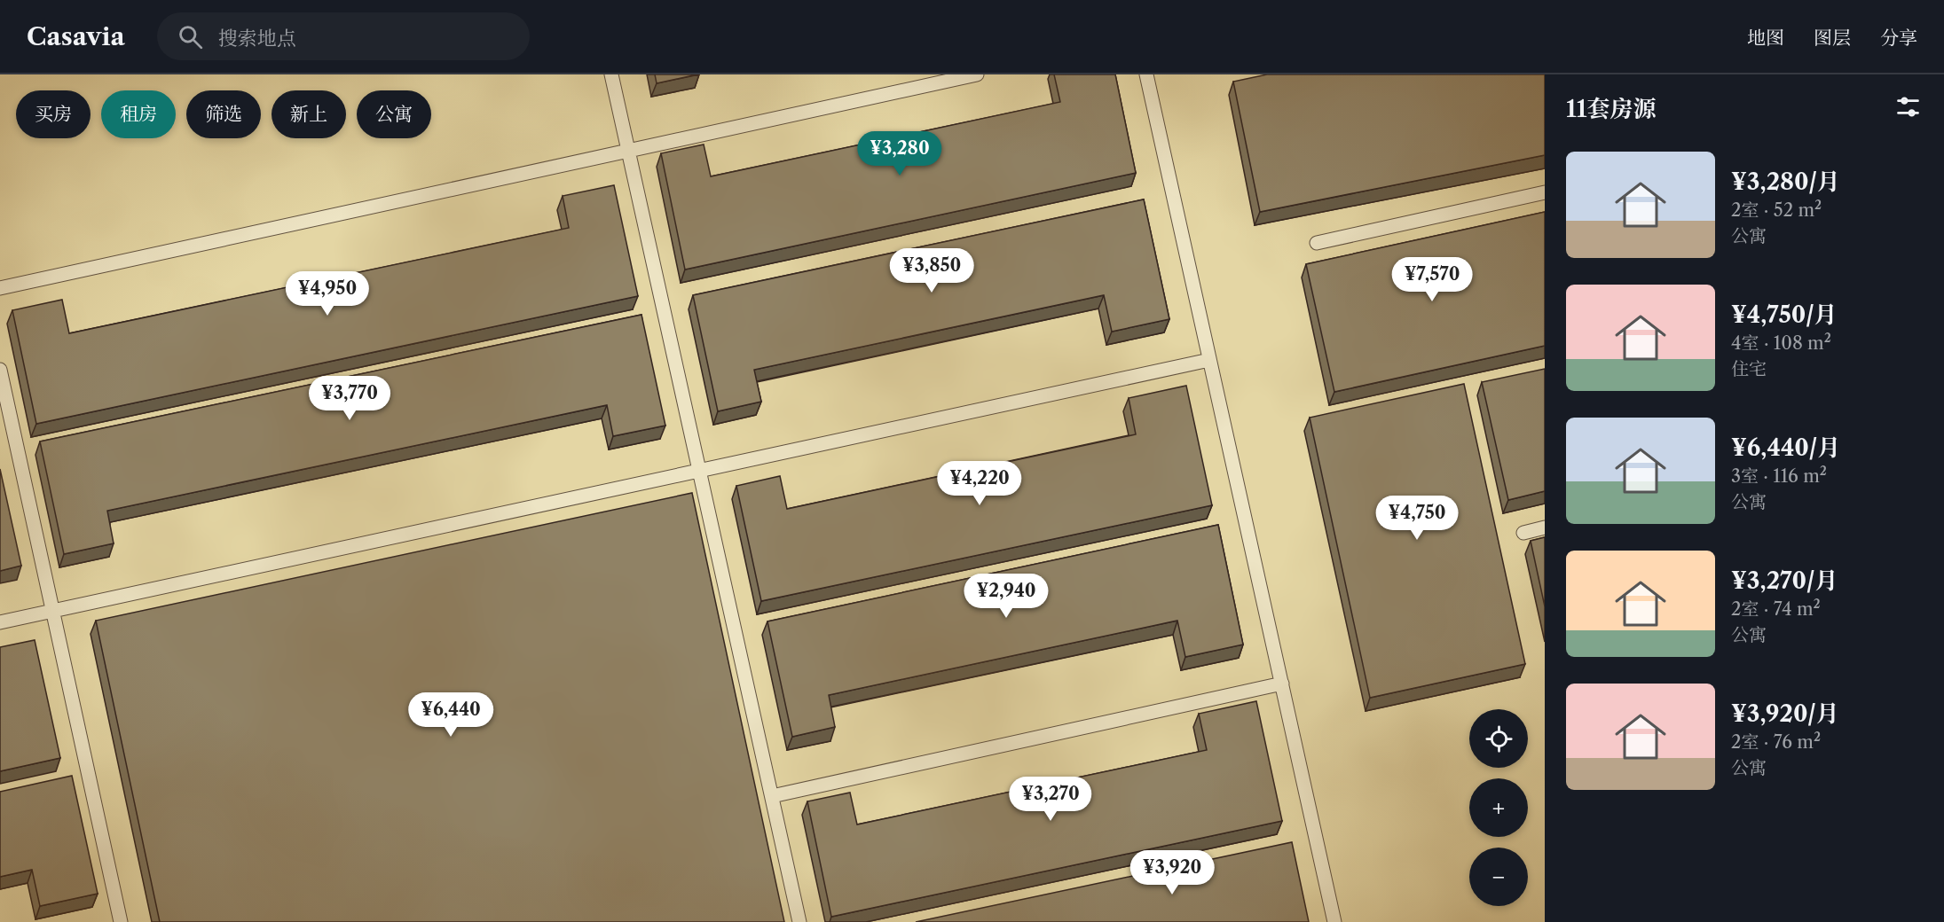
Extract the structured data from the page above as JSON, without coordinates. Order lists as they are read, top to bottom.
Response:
{
  "page": {
    "header": "Casavia",
    "search": "搜索地点",
    "nav": ["地图", "图层", "分享"],
    "heading": "11套房源",
    "chip": [
      "买房",
      "租房",
      "筛选",
      "新上",
      "公寓"
    ],
    "price": [
      "¥3,280",
      "¥3,850",
      "¥7,570",
      "¥4,950",
      "¥3,770",
      "¥4,220",
      "¥4,750",
      "¥2,940",
      "¥6,440",
      "¥3,270",
      "¥3,920"
    ],
    "list": [
      {
        "name": "¥3,280/月",
        "note": "2室 · 52 m² · 公寓"
      },
      {
        "name": "¥4,750/月",
        "note": "4室 · 108 m² · 住宅"
      },
      {
        "name": "¥6,440/月",
        "note": "3室 · 116 m² · 公寓"
      },
      {
        "name": "¥3,270/月",
        "note": "2室 · 74 m² · 公寓"
      },
      {
        "name": "¥3,920/月",
        "note": "2室 · 76 m² · 公寓"
      }
    ],
    "map_buttons": ["+", "−"]
  }
}
